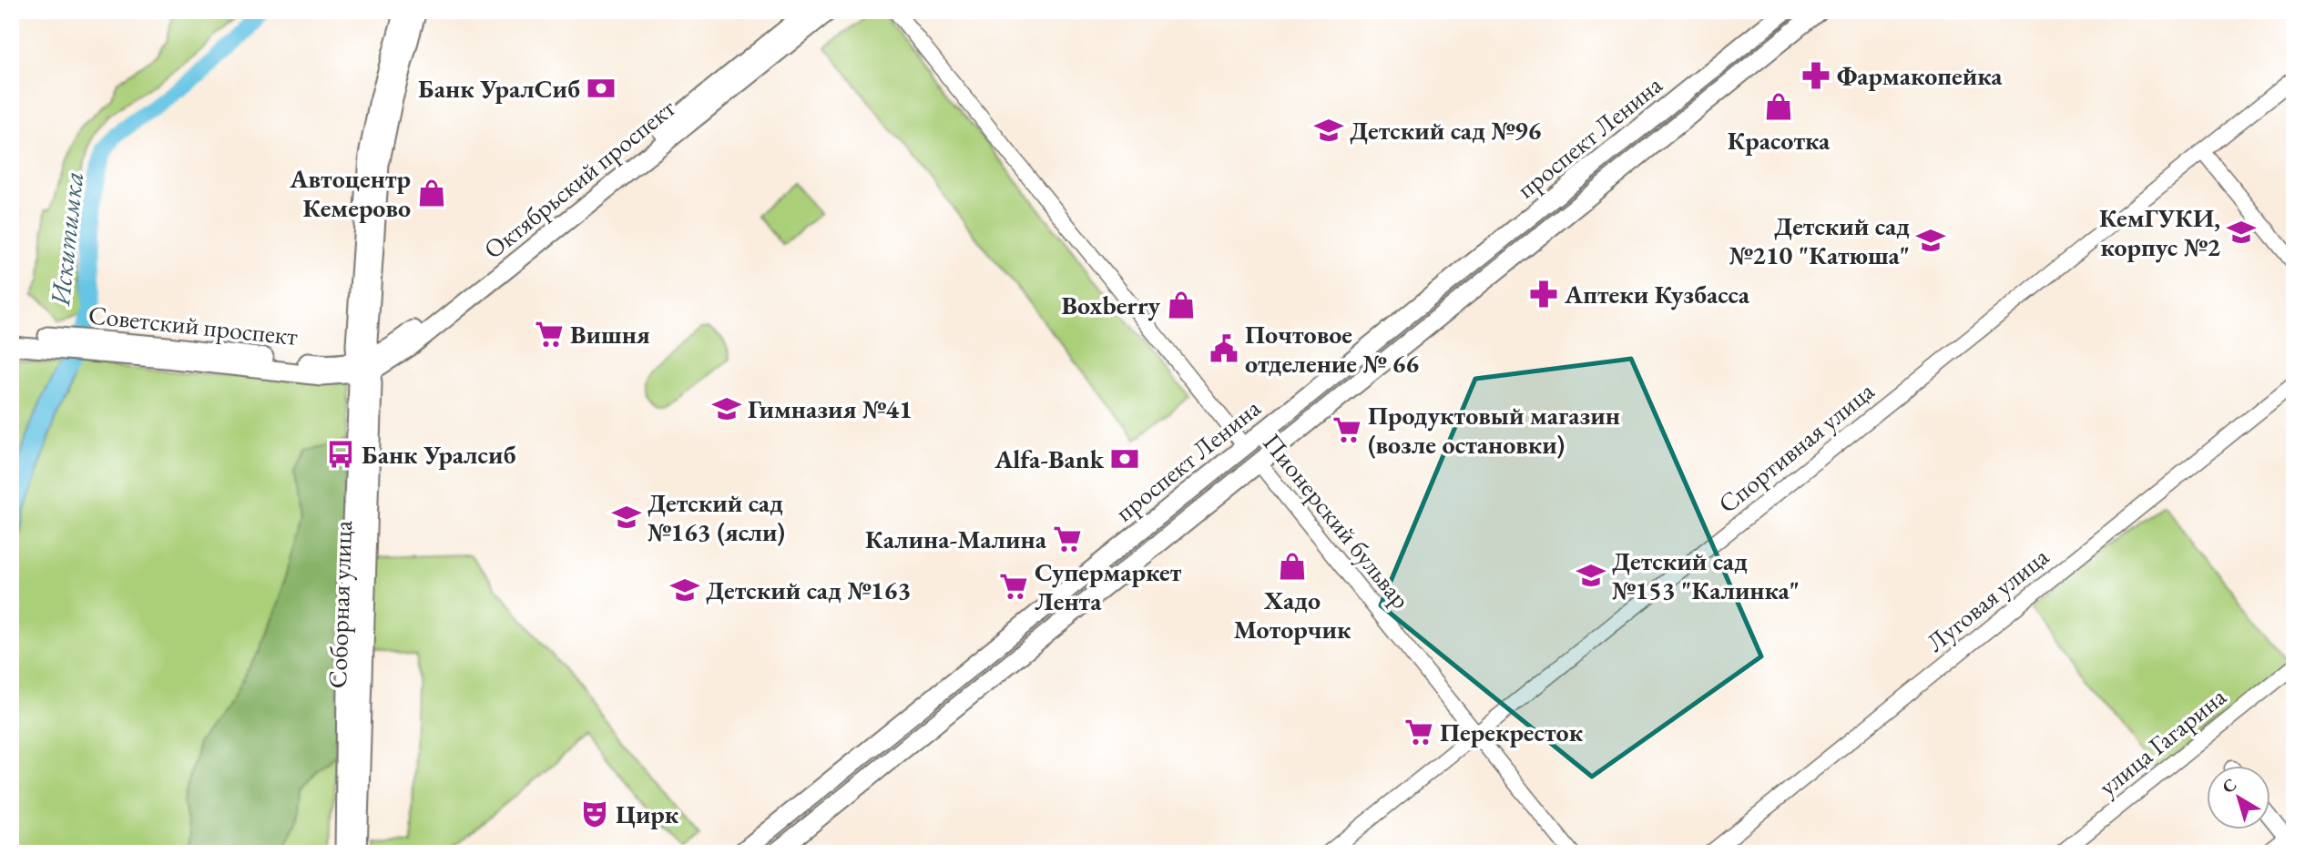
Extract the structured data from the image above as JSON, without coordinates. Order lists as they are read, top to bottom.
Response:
{
  "streets": {
    "main road": [
      "проспект Ленина",
      "Октябрьский проспект",
      "Советский проспект",
      "Пионерский бульвар",
      "Соборная улица"
    ],
    "street": ["Спортивная улица", "Луговая улица", "улица Гагарина"]
  },
  "crossings": [
    ["проспект Ленина", "Пионерский бульвар"],
    ["Октябрьский проспект", "Советский проспект"],
    ["Октябрьский проспект", "Соборная улица"],
    ["Советский проспект", "Соборная улица"],
    ["Спортивная улица", "Пионерский бульвар"]
  ],
  "water": ["Искитимка"],
  "places": {
    "pharmacy": ["Фармакопейка", "Аптеки Кузбасса"],
    "bank": ["Банк УралСиб", "Alfa-Bank"],
    "shop": [
      "Красотка",
      "Автоцентр Кемерово",
      "Boxberry",
      "Хадо Моторчик"
    ],
    "school or university": [
      "Детский сад №96",
      "КемГУКИ, корпус №2",
      "Детский сад №210 \"Катюша\"",
      "Гимназия №41",
      "Детский сад №163 (ясли)",
      "Детский сад №153 \"Калинка\"",
      "Детский сад №163"
    ],
    "supermarket": [
      "Вишня",
      "Продуктовый магазин (возле остановки)",
      "Калина-Малина",
      "Супермаркет Лента",
      "Перекресток"
    ],
    "public building": ["Почтовое отделение № 66"],
    "bus stop": ["Банк Уралсиб"],
    "theatre": ["Цирк"]
  },
  "north": "top left"
}
